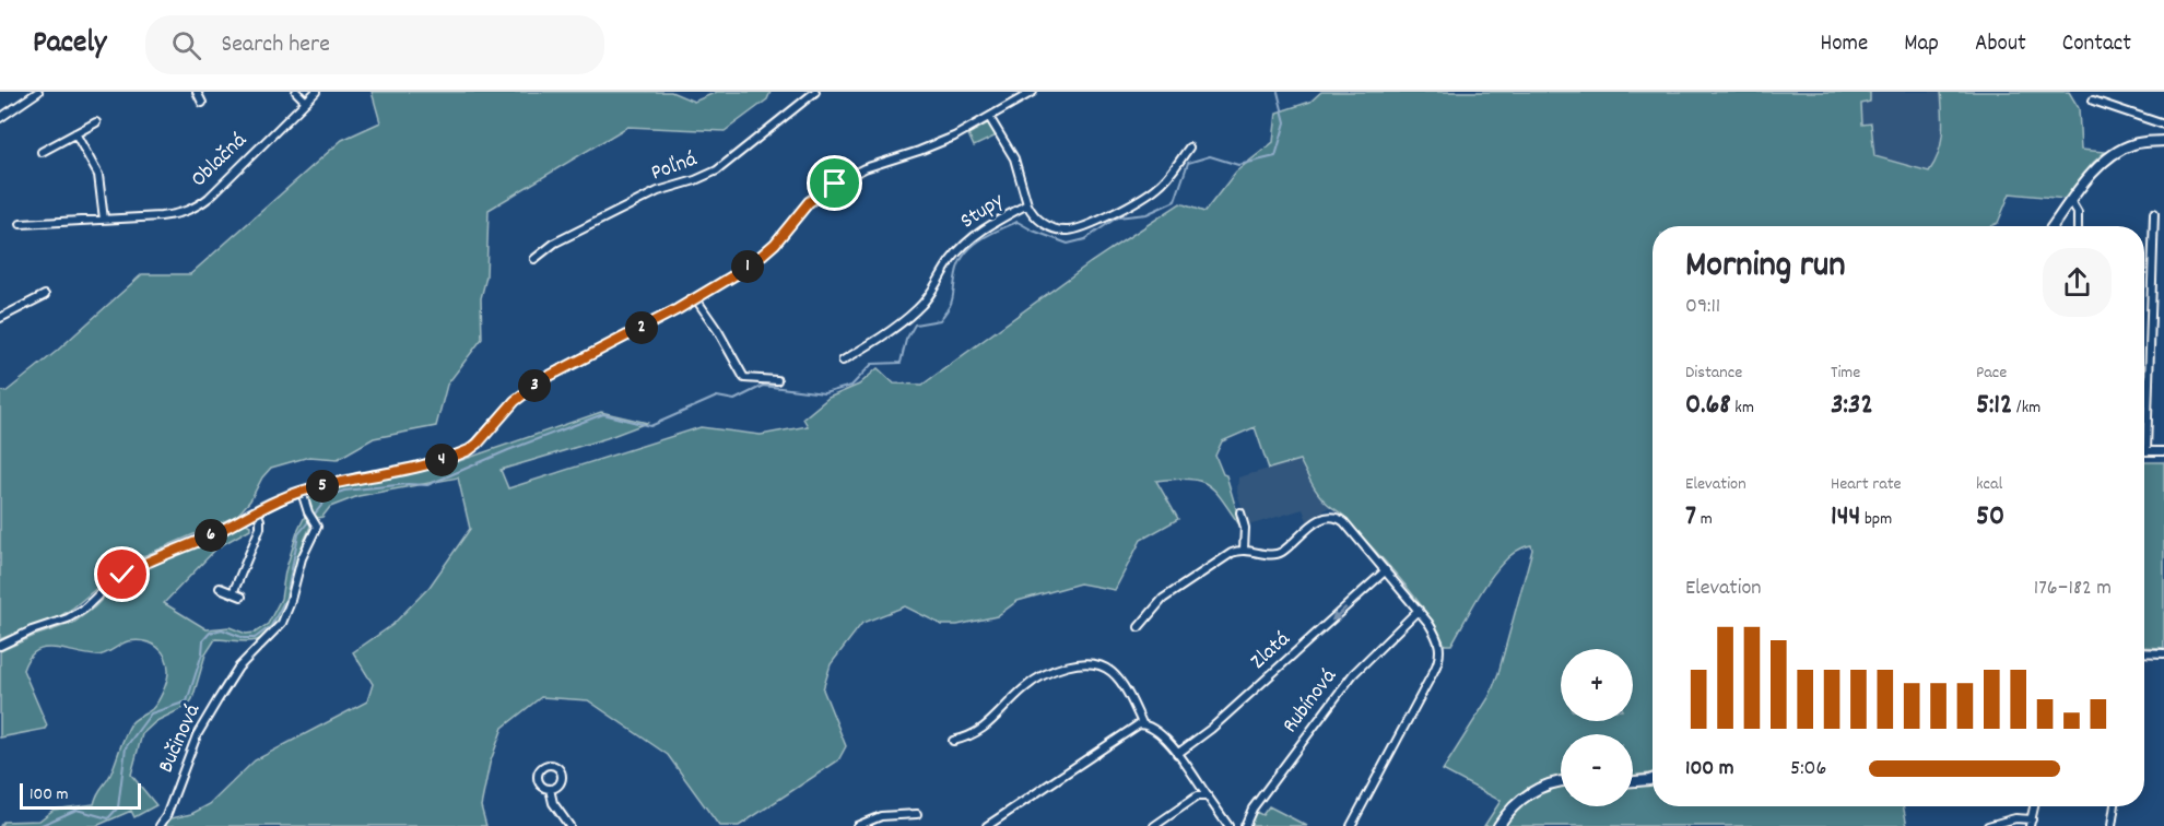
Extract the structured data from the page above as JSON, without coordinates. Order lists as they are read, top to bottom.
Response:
{
  "streets": {
    "street": [
      "Oblačná",
      "Poľná",
      "Stupy",
      "Zlatá",
      "Rubínová",
      "Bučinová"
    ]
  },
  "one_way": ["Zlatá"],
  "scale_bar": "100 m",
  "page": {
    "header": "Pacely",
    "search": "Search here",
    "nav": [
      "Home",
      "Map",
      "About",
      "Contact"
    ],
    "heading": ["Morning run", "09:11"],
    "pins": [
      "1",
      "2",
      "3",
      "4",
      "5",
      "6"
    ],
    "stats": [
      ["Distance", "0.68 km"],
      ["Time", "3:32"],
      ["Pace", "5:12 /km"],
      ["Elevation", "7 m"],
      ["Heart rate", "144 bpm"],
      ["kcal", "50"]
    ],
    "chart": ["Elevation", "176–182 m"],
    "map_buttons": ["+", "−"],
    "list": [
      {
        "name": "100 m",
        "note": "5:06"
      }
    ],
    "scale": "100 m"
  }
}
